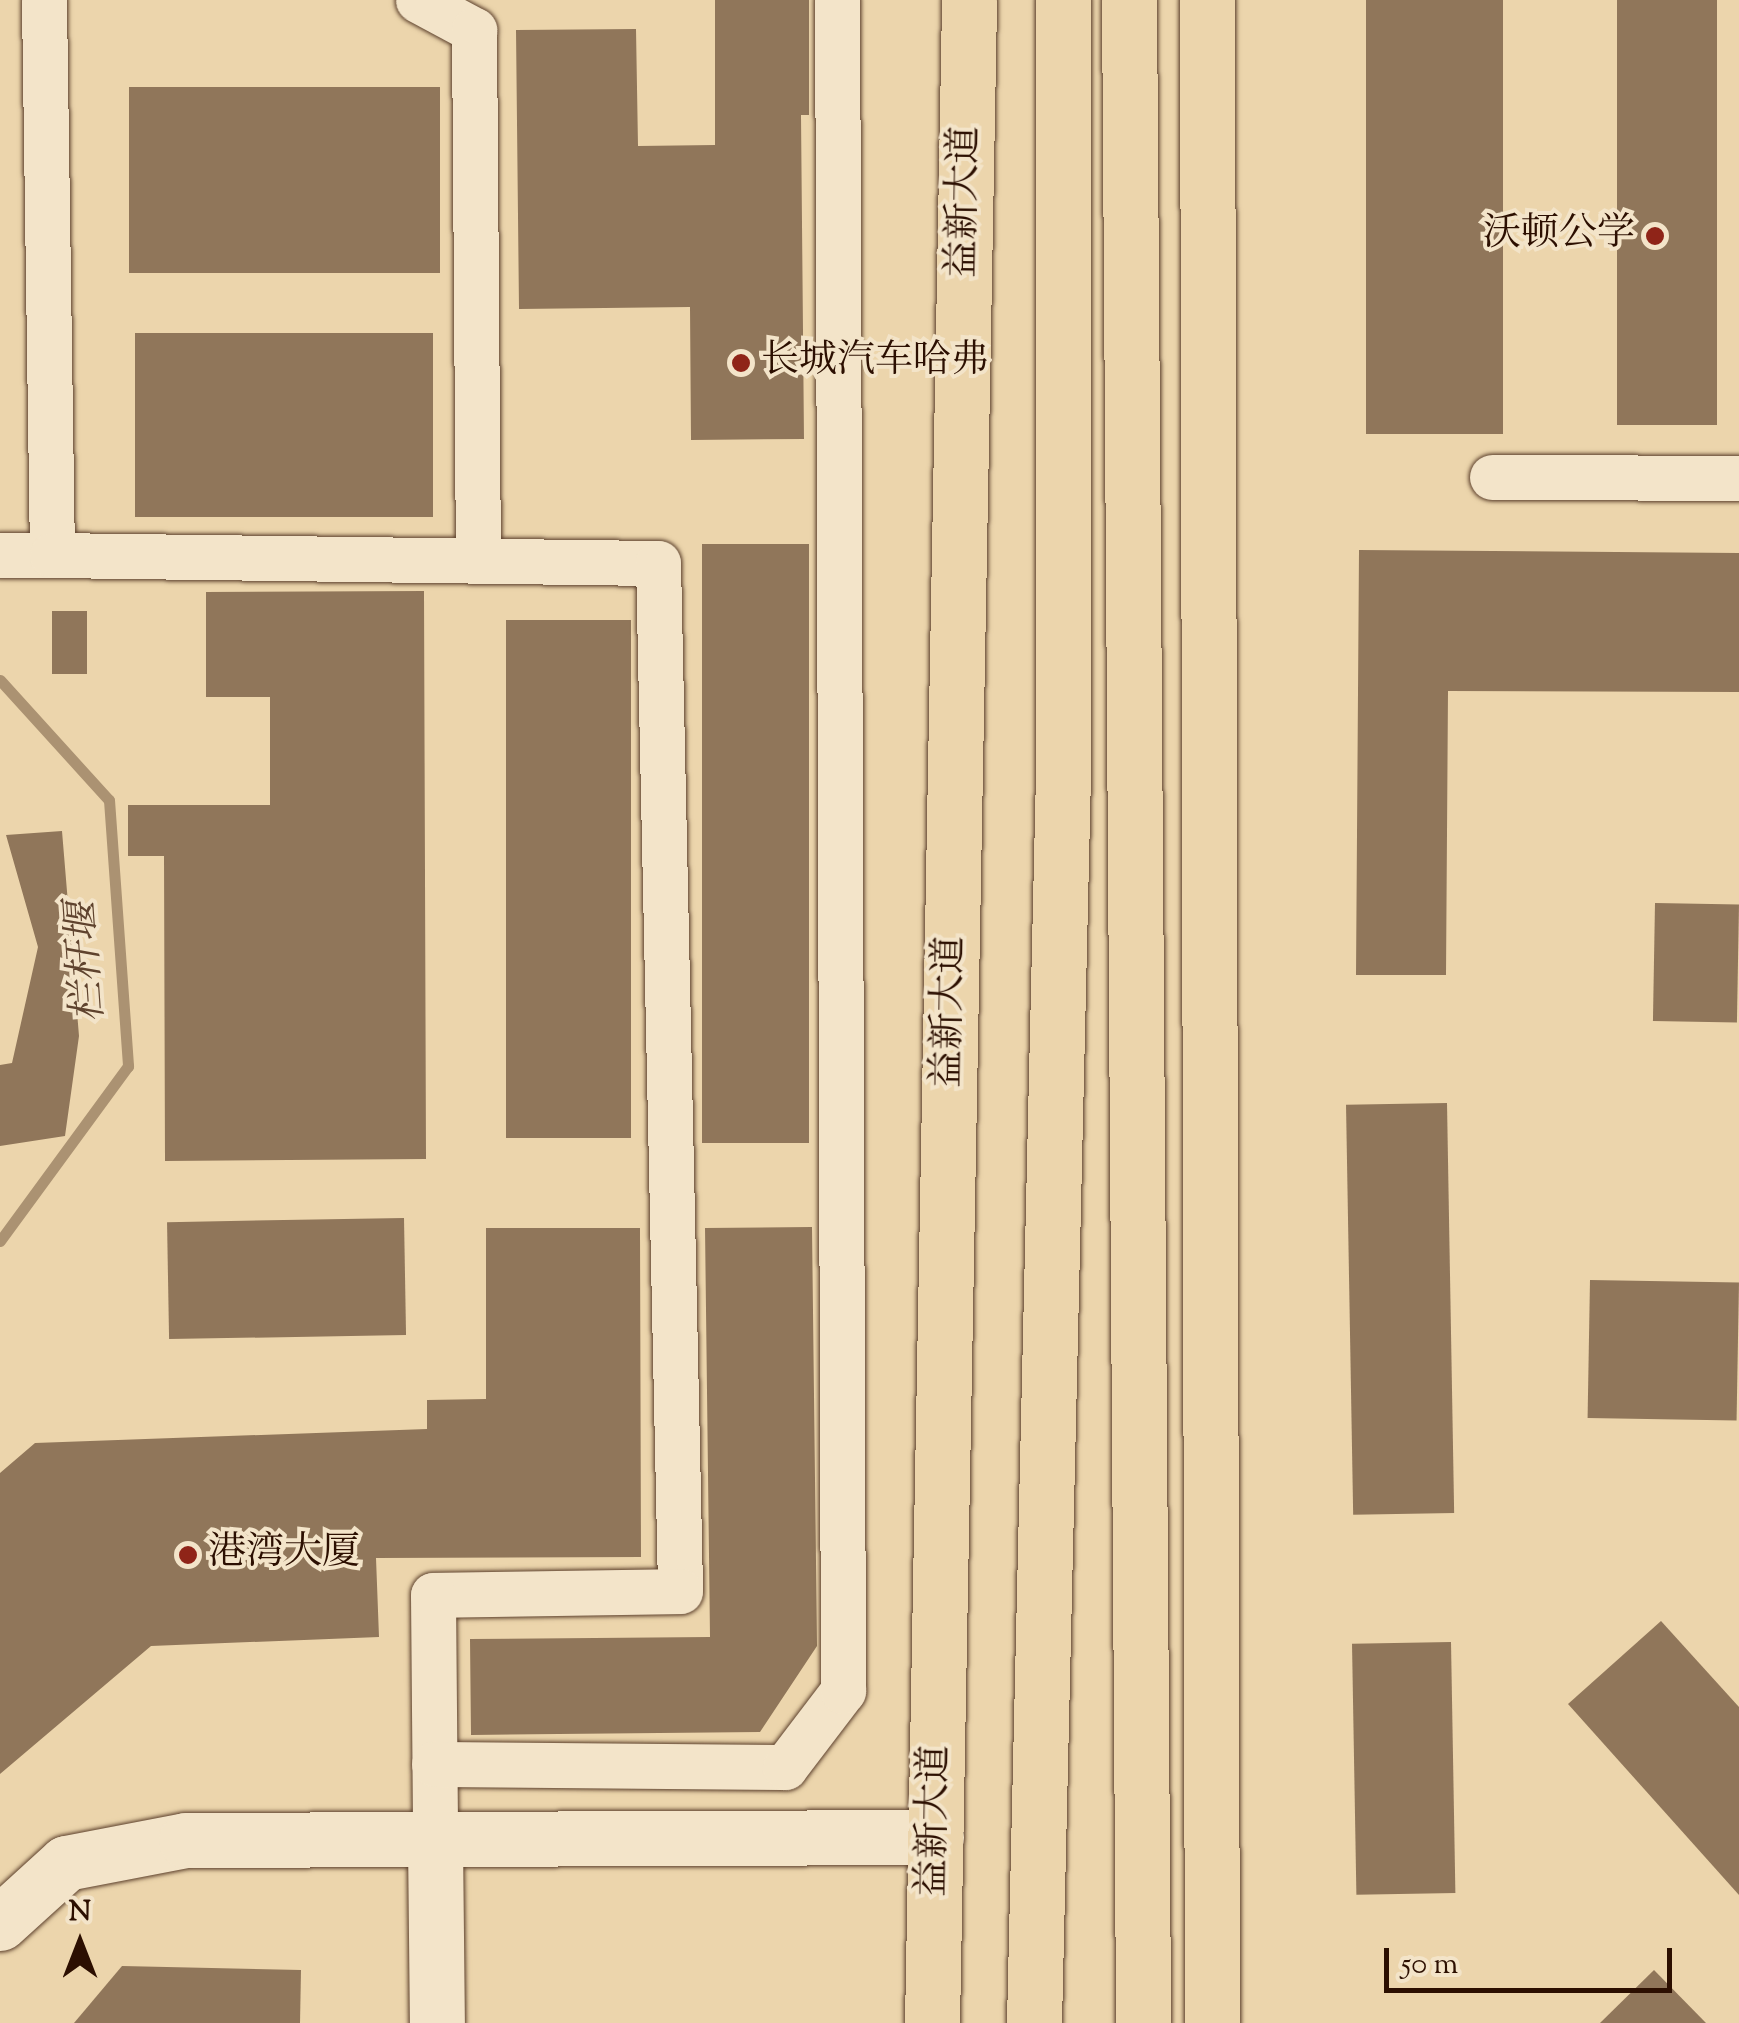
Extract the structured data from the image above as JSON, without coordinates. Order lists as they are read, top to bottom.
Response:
{
  "streets": {
    "main road": ["益新大道"]
  },
  "water": ["栏杆堰"],
  "places": ["沃顿公学", "长城汽车哈弗", "港湾大厦"],
  "scale_bar": "50 m",
  "north": "top"
}
